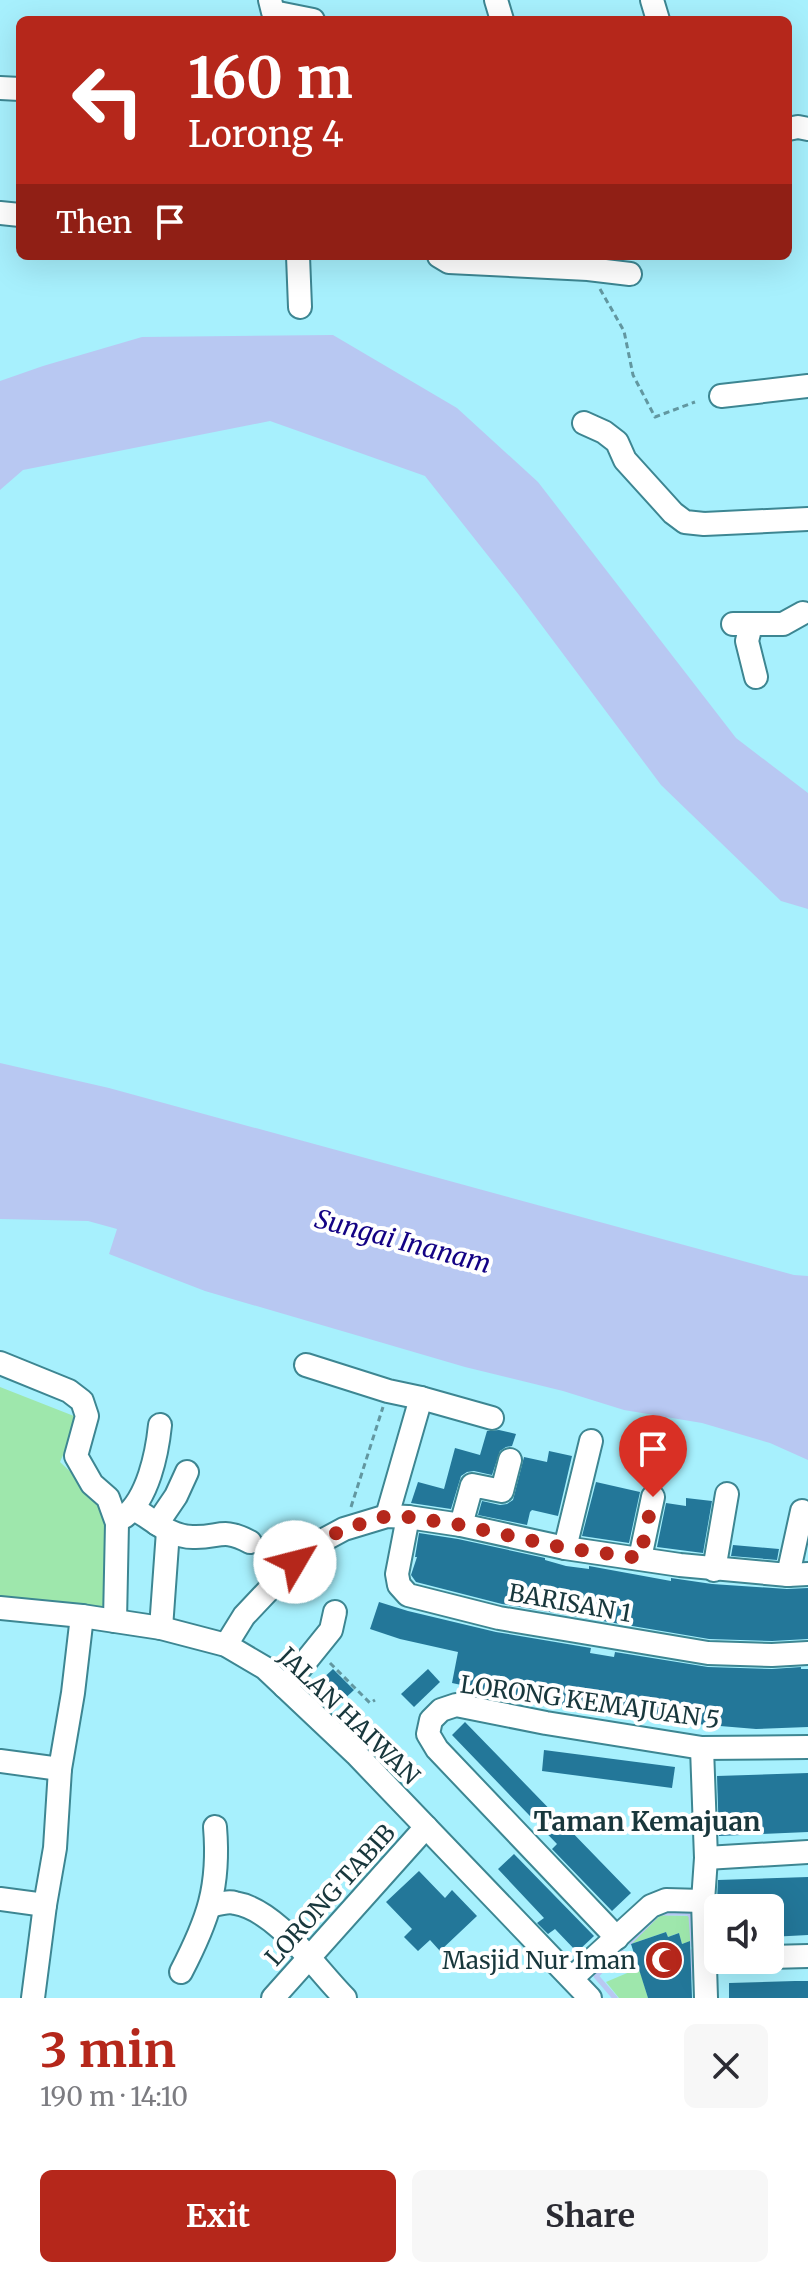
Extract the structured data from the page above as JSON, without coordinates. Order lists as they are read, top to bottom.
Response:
{
  "streets": {
    "street": [
      "BARISAN 1",
      "LORONG KEMAJUAN 5",
      "JALAN HAIWAN",
      "LORONG TABIB"
    ]
  },
  "crossings": [
    ["JALAN HAIWAN", "LORONG TABIB"]
  ],
  "districts": ["Taman Kemajuan"],
  "water": ["Sungai Inanam"],
  "places": {
    "mosque": ["Masjid Nur Iman"]
  },
  "page": {
    "turn": ["160 m", "Lorong 4"],
    "then": "Then",
    "heading": ["3 min", "190 m · 14:10"],
    "buttons": ["Exit", "Share"]
  }
}
